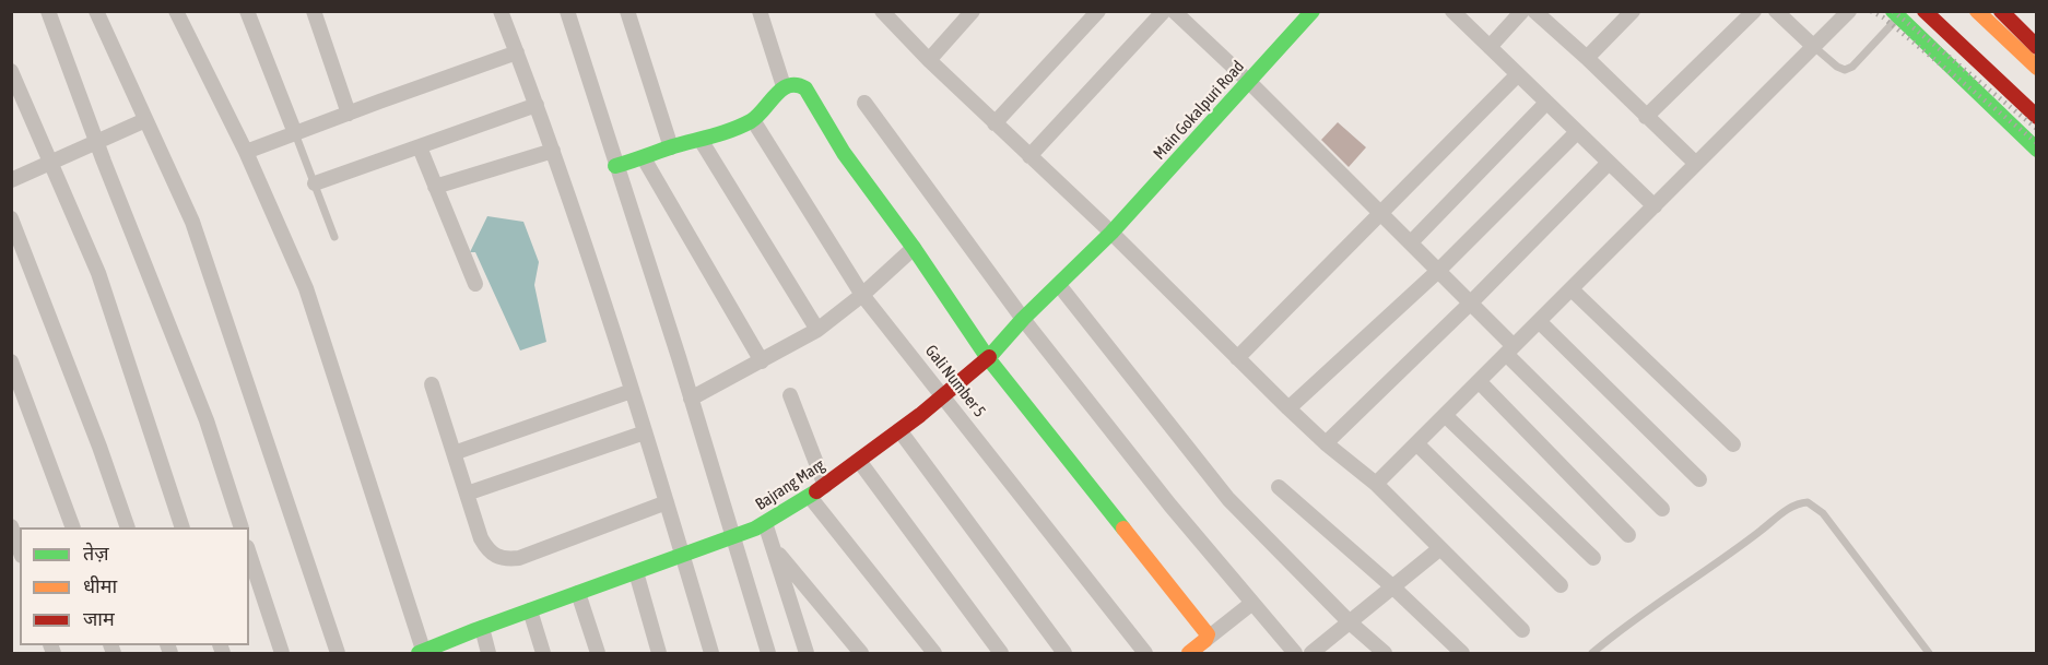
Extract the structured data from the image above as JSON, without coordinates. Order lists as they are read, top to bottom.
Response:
{
  "streets": {
    "main road": ["Main Gokalpuri Road", "Bajrang Marg"],
    "street": ["Gali Number 5"]
  },
  "crossings": [
    ["Main Gokalpuri Road", "Bajrang Marg"],
    ["Gali Number 5", "Bajrang Marg"]
  ],
  "legend": ["तेज़", "धीमा", "जाम"]
}
